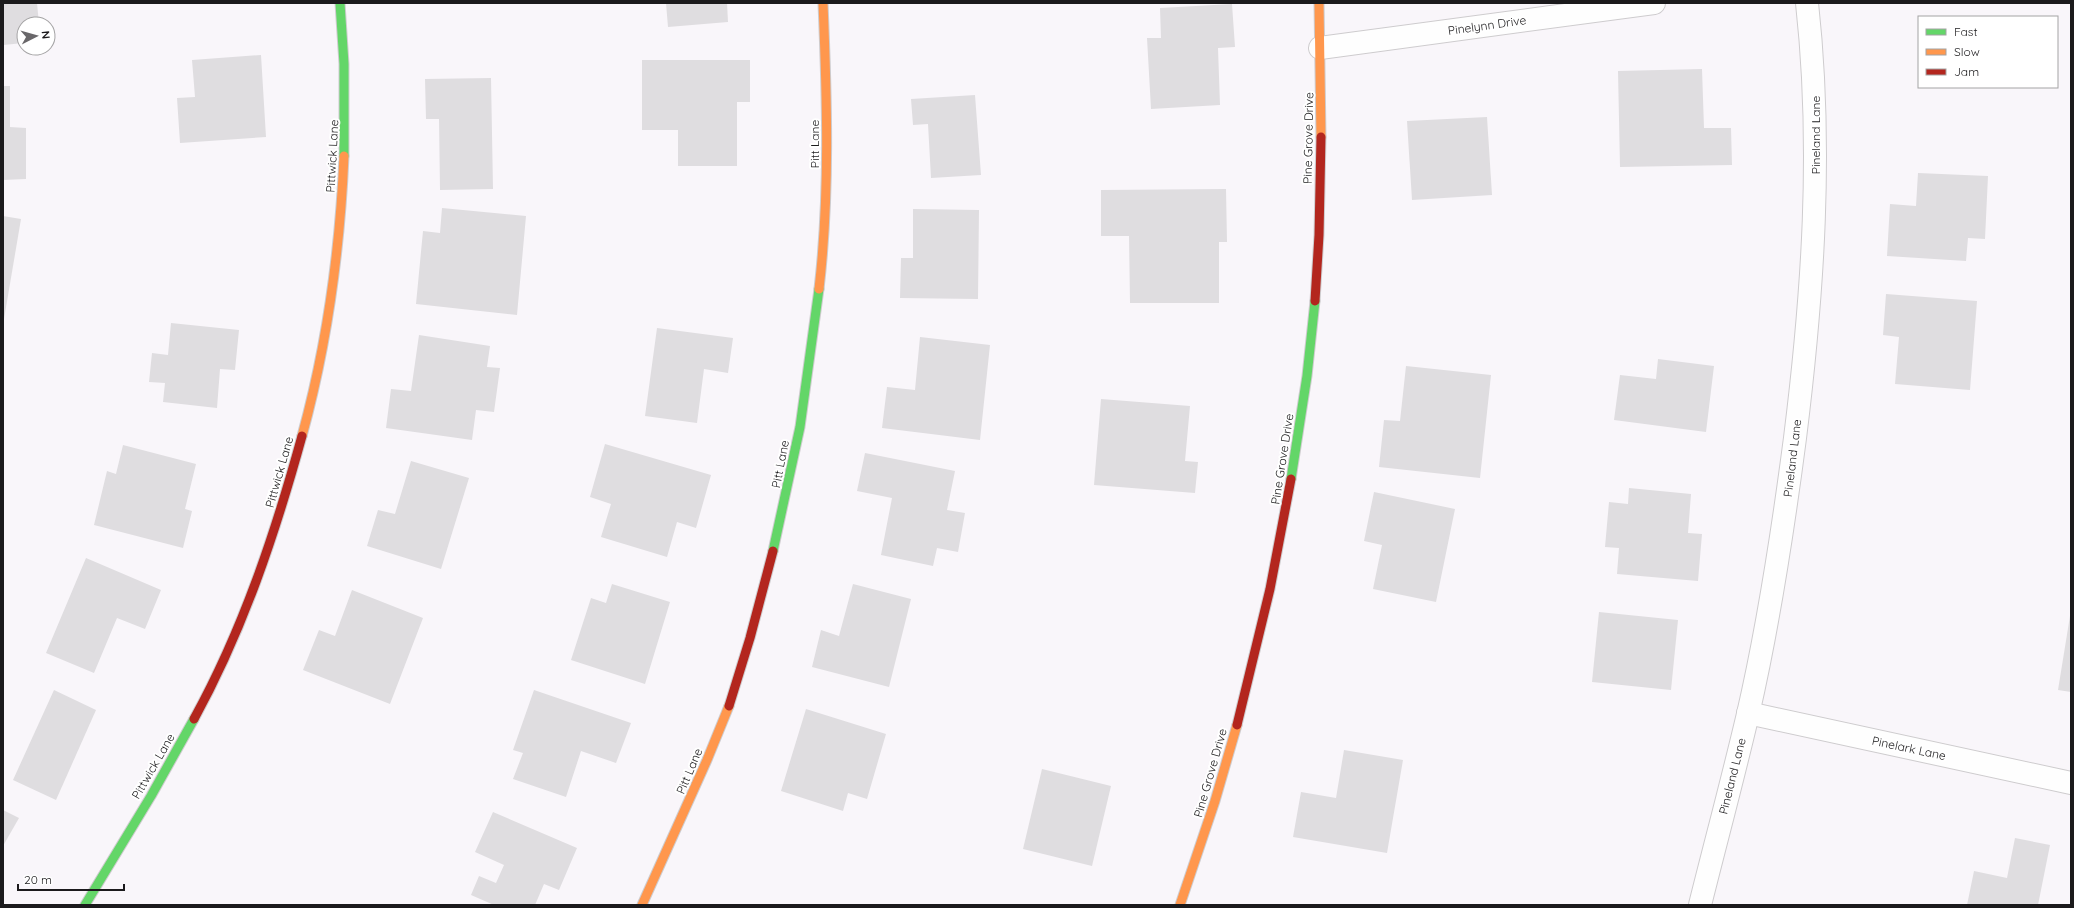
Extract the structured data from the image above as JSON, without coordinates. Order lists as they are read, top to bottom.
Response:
{
  "streets": {
    "street": [
      "Pinelynn Drive",
      "Pineland Lane",
      "Pine Grove Drive",
      "Pitt Lane",
      "Pittwick Lane",
      "Pinelark Lane"
    ]
  },
  "crossings": [
    ["Pinelynn Drive", "Pine Grove Drive"],
    ["Pineland Lane", "Pinelark Lane"]
  ],
  "legend": ["Fast", "Slow", "Jam"],
  "scale_bar": "20 m",
  "north": "right"
}
